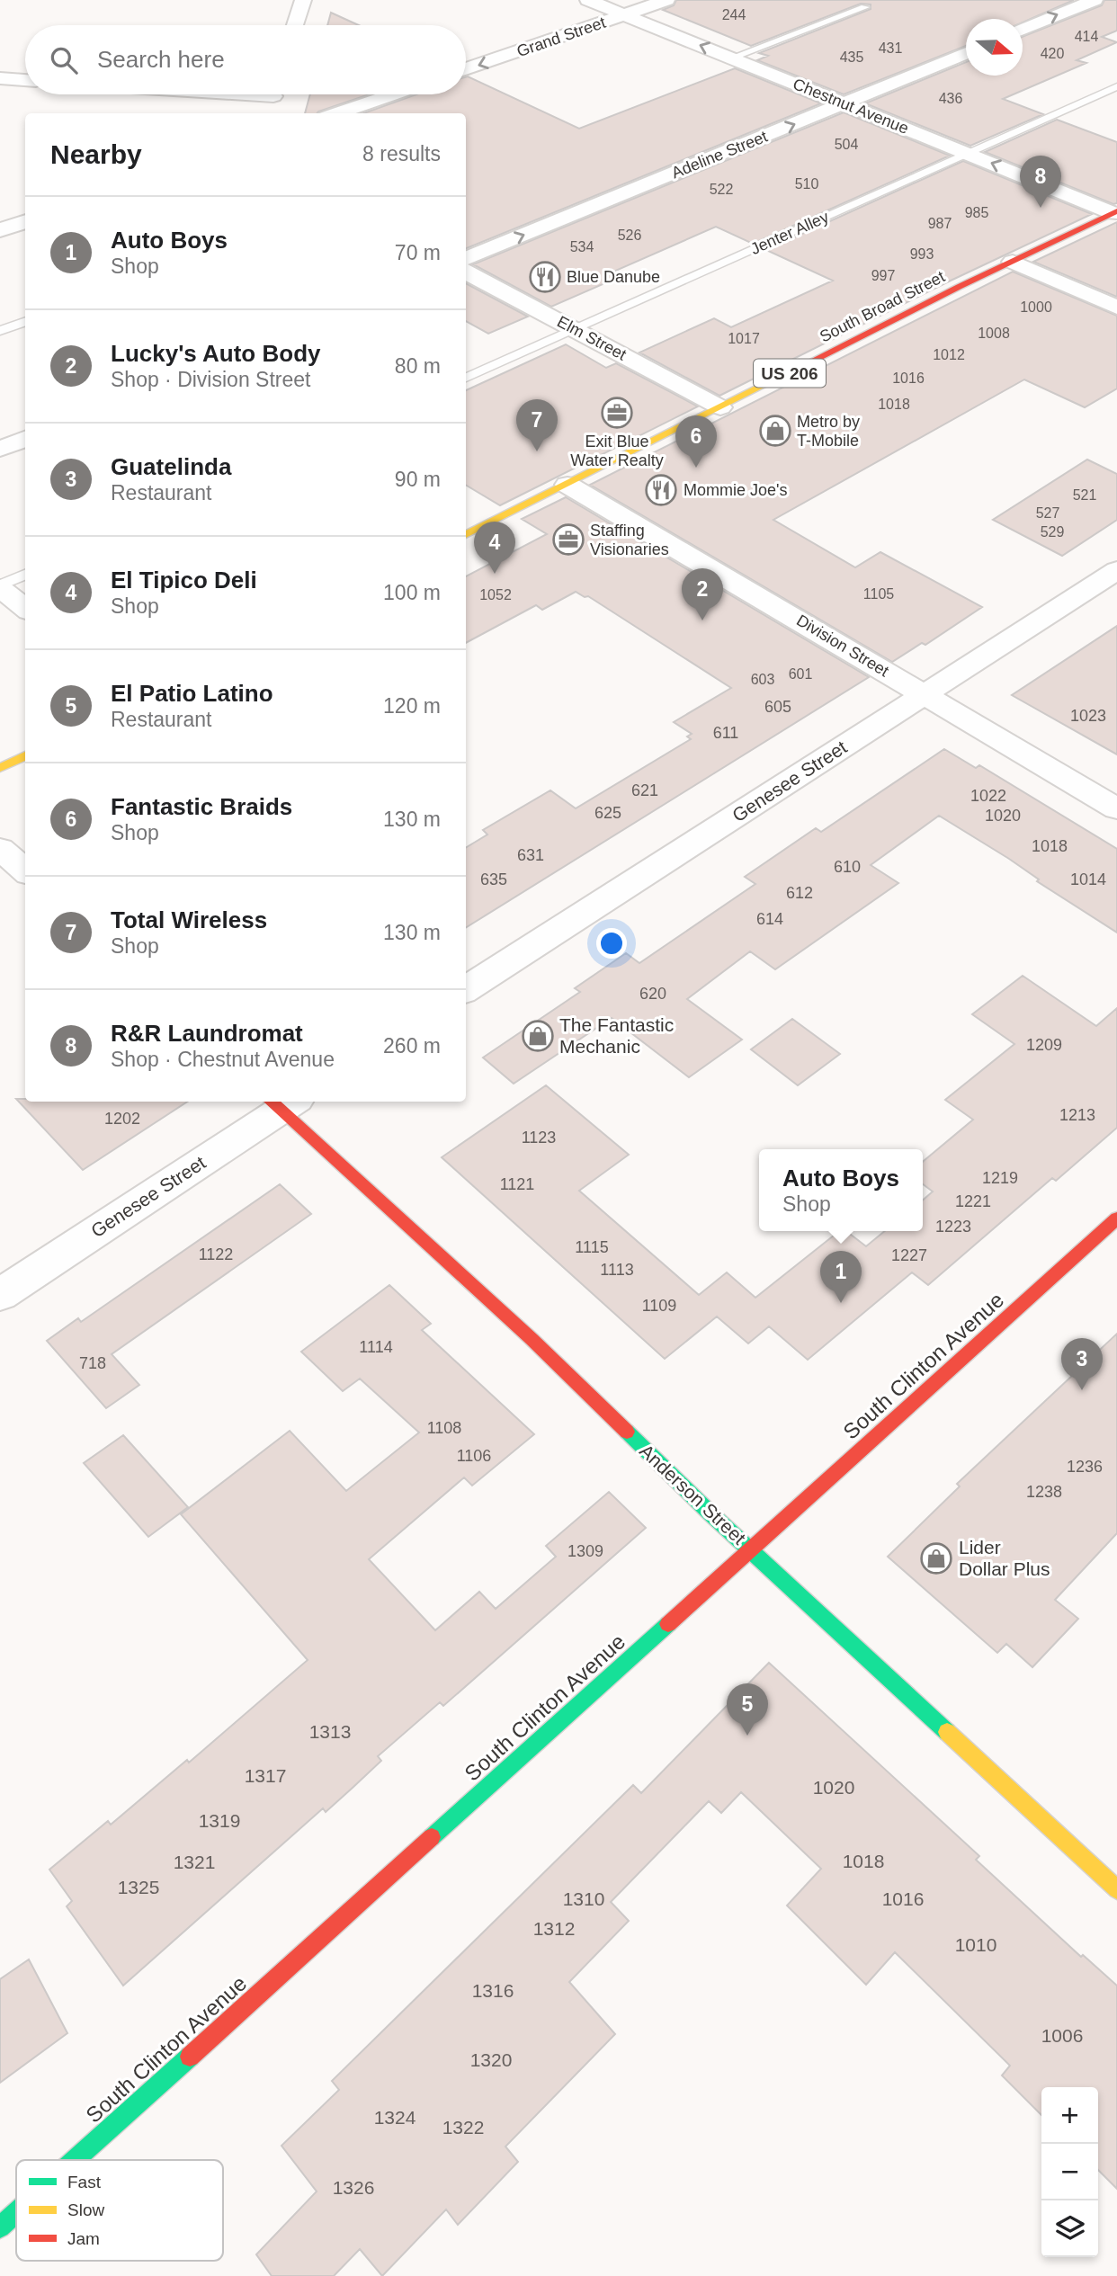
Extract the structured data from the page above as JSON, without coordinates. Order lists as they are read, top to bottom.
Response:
{
  "streets": {
    "street": [
      "Grand Street",
      "Chestnut Avenue",
      "Adeline Street",
      "South Broad Street",
      "Elm Street",
      "US 206",
      "Division Street",
      "Genesee Street",
      "South Clinton Avenue",
      "Anderson Street"
    ],
    "lane": ["Jenter Alley"]
  },
  "crossings": [
    ["Grand Street", "Chestnut Avenue"],
    ["Chestnut Avenue", "Adeline Street"],
    ["Chestnut Avenue", "Jenter Alley"],
    ["Chestnut Avenue", "South Broad Street"],
    ["Jenter Alley", "Elm Street"],
    ["South Broad Street", "Elm Street"],
    ["South Broad Street", "Division Street"],
    ["Division Street", "Genesee Street"],
    ["Genesee Street", "Anderson Street"],
    ["South Clinton Avenue", "Anderson Street"]
  ],
  "one_way": ["Grand Street", "Chestnut Avenue", "Adeline Street"],
  "places": {
    "restaurant": ["Blue Danube", "Mommie Joe's"],
    "office": ["Exit Blue Water Realty", "Staffing Visionaries"],
    "shop": ["Metro by T-Mobile", "The Fantastic Mechanic", "Lider Dollar Plus"]
  },
  "house_numbers": [
    "244",
    "414",
    "431",
    "420",
    "435",
    "436",
    "504",
    "510",
    "522",
    "985",
    "987",
    "526",
    "534",
    "993",
    "997",
    "1000",
    "1008",
    "1017",
    "1012",
    "1016",
    "1018",
    "521",
    "527",
    "529",
    "1105",
    "1052",
    "601",
    "603",
    "605",
    "1023",
    "611",
    "621",
    "1022",
    "625",
    "1020",
    "1018",
    "631",
    "610",
    "635",
    "1014",
    "612",
    "614",
    "620",
    "1209",
    "1213",
    "1202",
    "1123",
    "1219",
    "1121",
    "1221",
    "1223",
    "1115",
    "1122",
    "1227",
    "1113",
    "1109",
    "1114",
    "718",
    "1108",
    "1106",
    "1236",
    "1238",
    "1309",
    "1313",
    "1317",
    "1020",
    "1319",
    "1018",
    "1321",
    "1325",
    "1310",
    "1016",
    "1312",
    "1010",
    "1316",
    "1006",
    "1320",
    "1324",
    "1322",
    "1326"
  ],
  "legend": ["Fast", "Slow", "Jam"],
  "north": "right",
  "page": {
    "search": "Search here",
    "heading": ["Nearby", "8 results"],
    "pins": [
      "8",
      "7",
      "6",
      "4",
      "2",
      "1",
      "3",
      "5"
    ],
    "list": [
      {
        "mark": "1",
        "name": "Auto Boys",
        "note": "Shop",
        "value": "70 m"
      },
      {
        "mark": "2",
        "name": "Lucky's Auto Body",
        "note": "Shop · Division Street",
        "value": "80 m"
      },
      {
        "mark": "3",
        "name": "Guatelinda",
        "note": "Restaurant",
        "value": "90 m"
      },
      {
        "mark": "4",
        "name": "El Tipico Deli",
        "note": "Shop",
        "value": "100 m"
      },
      {
        "mark": "5",
        "name": "El Patio Latino",
        "note": "Restaurant",
        "value": "120 m"
      },
      {
        "mark": "6",
        "name": "Fantastic Braids",
        "note": "Shop",
        "value": "130 m"
      },
      {
        "mark": "7",
        "name": "Total Wireless",
        "note": "Shop",
        "value": "130 m"
      },
      {
        "mark": "8",
        "name": "R&R Laundromat",
        "note": "Shop · Chestnut Avenue",
        "value": "260 m"
      }
    ],
    "popup": ["Auto Boys", "Shop"],
    "map_buttons": ["+", "−"]
  }
}
